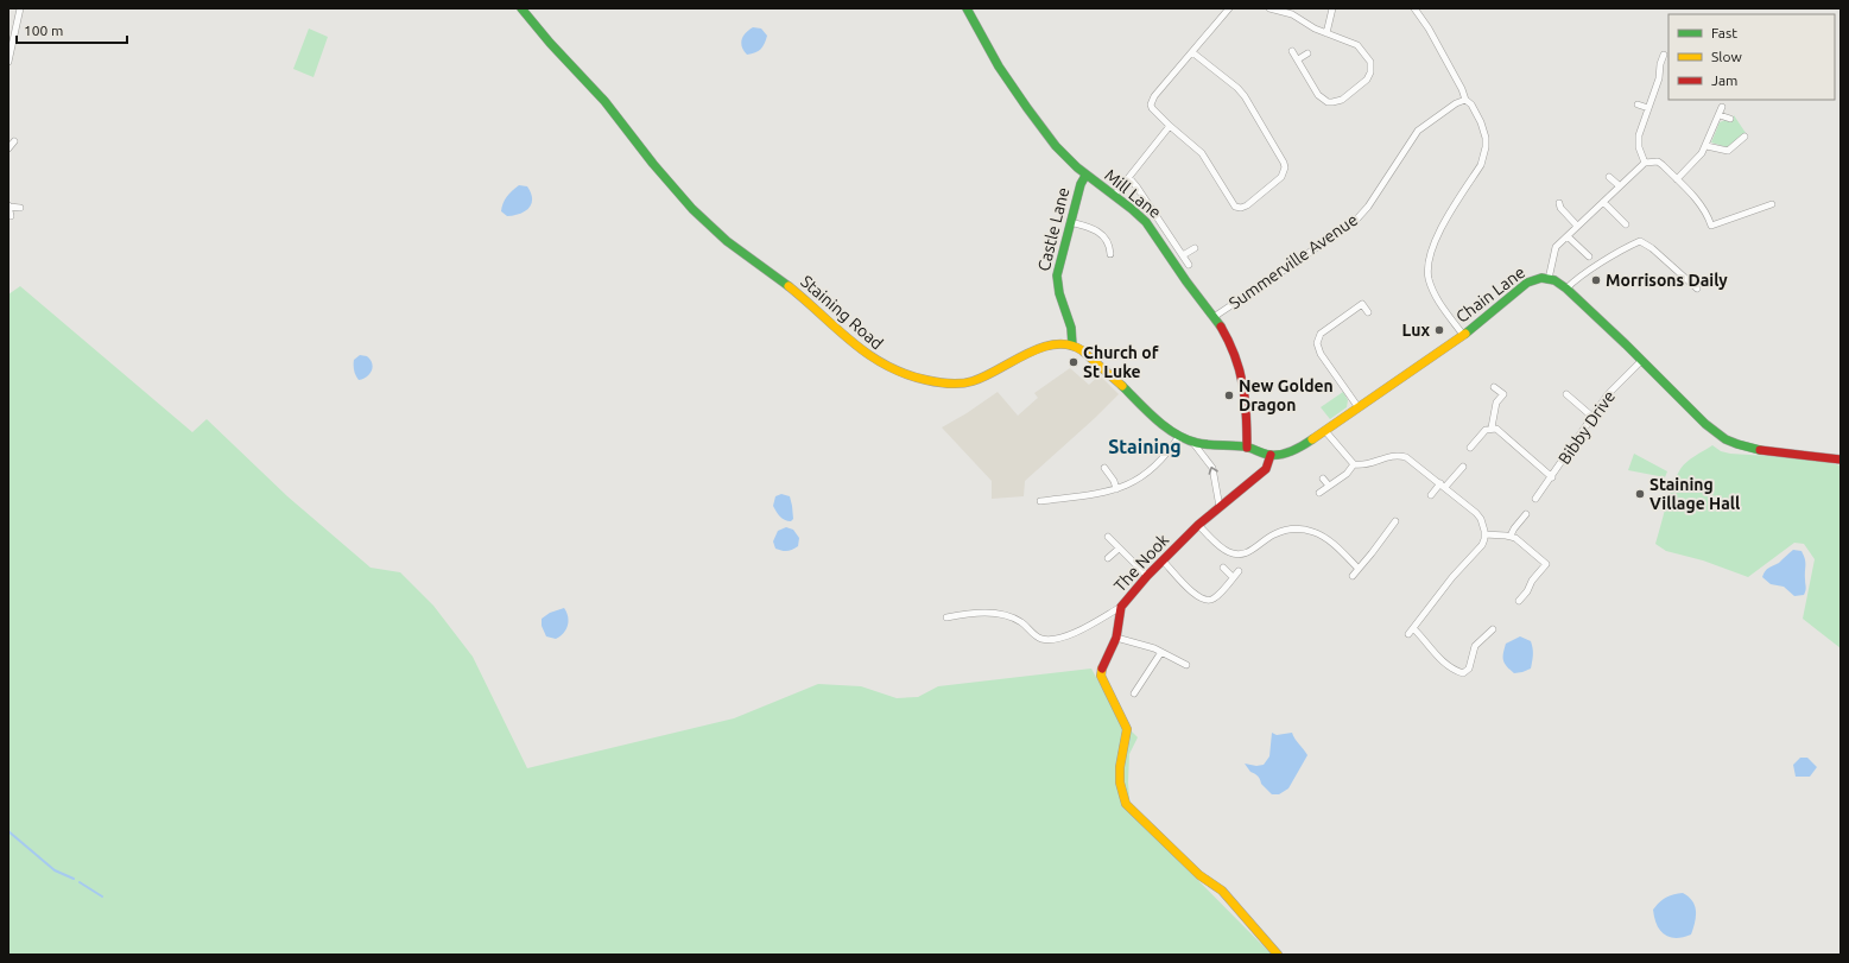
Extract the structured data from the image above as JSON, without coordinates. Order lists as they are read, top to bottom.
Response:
{
  "streets": {
    "street": [
      "Mill Lane",
      "Castle Lane",
      "Summerville Avenue",
      "Chain Lane",
      "Staining Road",
      "Bibby Drive",
      "The Nook"
    ]
  },
  "crossings": [
    ["Mill Lane", "Castle Lane"],
    ["Mill Lane", "Summerville Avenue"],
    ["Castle Lane", "Staining Road"],
    ["Chain Lane", "Bibby Drive"],
    ["Chain Lane", "The Nook"]
  ],
  "districts": ["Staining"],
  "places": [
    "Morrisons Daily",
    "Lux",
    "Church of St Luke",
    "New Golden Dragon",
    "Staining Village Hall"
  ],
  "legend": ["Fast", "Slow", "Jam"],
  "scale_bar": "100 m"
}
